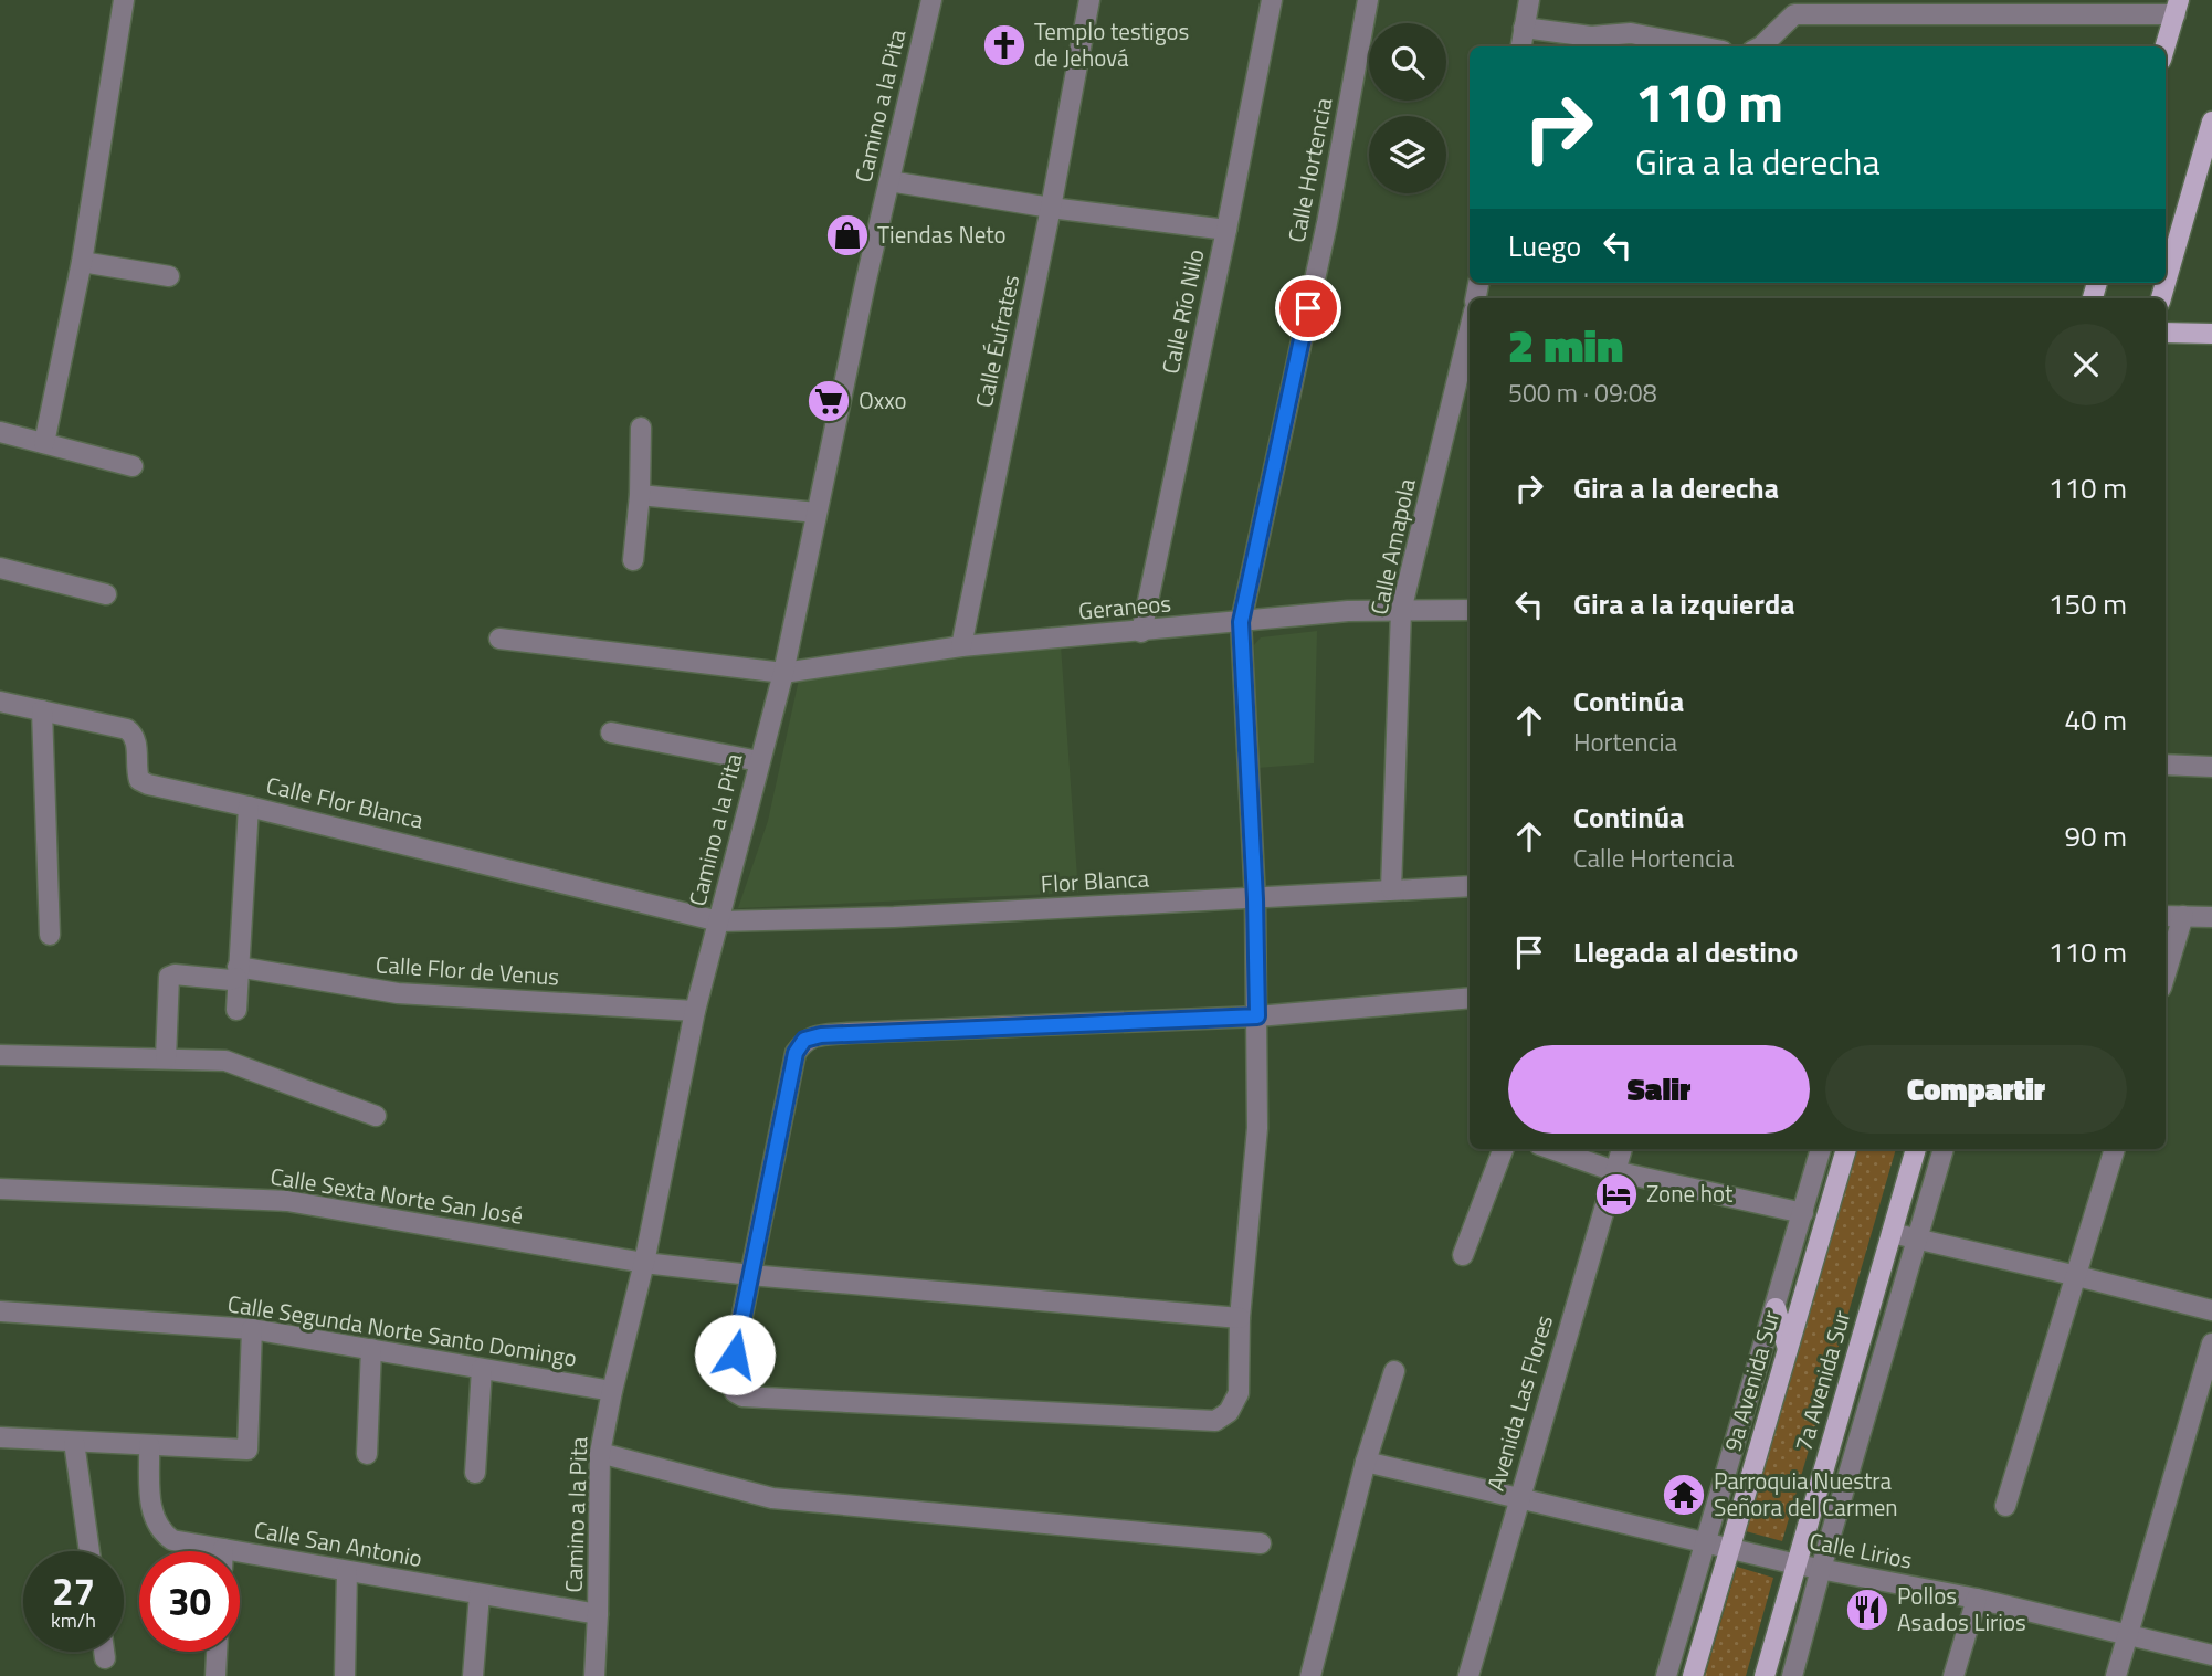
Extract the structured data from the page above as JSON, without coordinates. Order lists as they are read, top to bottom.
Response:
{
  "streets": {
    "main road": ["9a Avenida Sur", "7a Avenida Sur"],
    "street": [
      "Camino a la Pita",
      "Calle Hortencia",
      "Calle Río Nilo",
      "Calle Éufrates",
      "Calle Amapola",
      "Geraneos",
      "Calle Flor Blanca",
      "Flor Blanca",
      "Calle Flor de Venus",
      "Calle Sexta Norte San José",
      "Calle Segunda Norte Santo Domingo",
      "Avenida Las Flores",
      "Calle San Antonio",
      "Calle Lirios"
    ]
  },
  "crossings": [
    ["Camino a la Pita", "Geraneos"],
    ["Camino a la Pita", "Calle Flor Blanca"],
    ["Camino a la Pita", "Flor Blanca"],
    ["Camino a la Pita", "Calle Flor de Venus"],
    ["Camino a la Pita", "Calle Sexta Norte San José"],
    ["Camino a la Pita", "Calle Segunda Norte Santo Domingo"],
    ["Camino a la Pita", "Calle San Antonio"],
    ["Calle Hortencia", "Geraneos"],
    ["Calle Hortencia", "Flor Blanca"],
    ["Calle Hortencia", "Calle Sexta Norte San José"],
    ["Calle Río Nilo", "Geraneos"],
    ["Calle Éufrates", "Geraneos"],
    ["Calle Amapola", "Geraneos"],
    ["Calle Amapola", "Flor Blanca"],
    ["Calle Flor Blanca", "Flor Blanca"],
    ["9a Avenida Sur", "Calle Lirios"],
    ["7a Avenida Sur", "Calle Lirios"],
    ["Avenida Las Flores", "Calle Lirios"]
  ],
  "places": {
    "church": ["Templo testigos de Jehová"],
    "shop": ["Tiendas Neto"],
    "supermarket": ["Oxxo"],
    "hotel": ["Zone hot"],
    "temple": ["Parroquia Nuestra Señora del Carmen"],
    "restaurant": ["Pollos Asados Lirios"]
  },
  "page": {
    "turn": ["110 m", "Gira a la derecha"],
    "then": "Luego",
    "heading": ["2 min", "500 m · 09:08"],
    "list": [
      {
        "name": "Gira a la derecha",
        "value": "110 m"
      },
      {
        "name": "Gira a la izquierda",
        "value": "150 m"
      },
      {
        "name": "Continúa",
        "note": "Hortencia",
        "value": "40 m"
      },
      {
        "name": "Continúa",
        "note": "Calle Hortencia",
        "value": "90 m"
      },
      {
        "name": "Llegada al destino",
        "value": "110 m"
      }
    ],
    "buttons": ["Salir", "Compartir"],
    "speed": "27 km/h",
    "limit": "30"
  }
}
